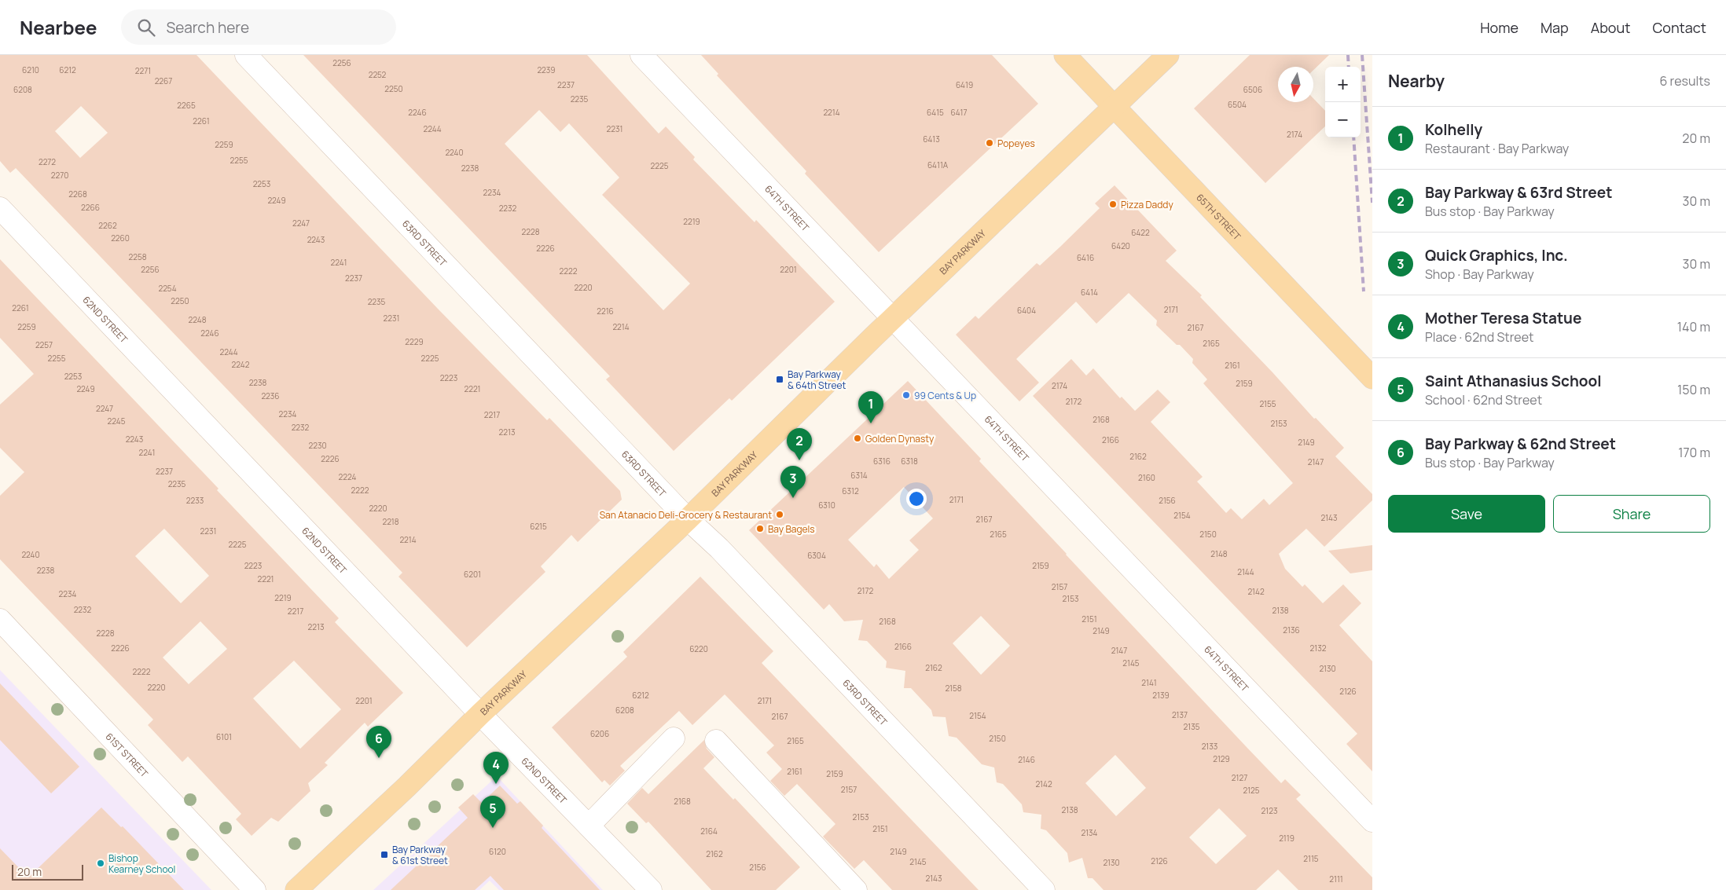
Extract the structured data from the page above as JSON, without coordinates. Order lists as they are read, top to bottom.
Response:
{
  "streets": {
    "main road": ["65TH STREET", "BAY PARKWAY"],
    "street": [
      "64TH STREET",
      "63RD STREET",
      "62ND STREET",
      "61ST STREET"
    ]
  },
  "crossings": [
    ["64TH STREET", "BAY PARKWAY"],
    ["65TH STREET", "BAY PARKWAY"],
    ["63RD STREET", "BAY PARKWAY"],
    ["BAY PARKWAY", "62ND STREET"]
  ],
  "places": {
    "other": [
      "Popeyes",
      "Pizza Daddy",
      "99 Cents & Up",
      "Golden Dynasty",
      "San Atanacio Deli-Grocery & Restaurant",
      "Bay Bagels",
      "Bishop Kearney School"
    ],
    "transit": ["Bay Parkway & 64th Street", "Bay Parkway & 61st Street"]
  },
  "house_numbers": [
    "2256",
    "6210",
    "6212",
    "2239",
    "2271",
    "2252",
    "2267",
    "2237",
    "6419",
    "2250",
    "6208",
    "6506",
    "2235",
    "6504",
    "2265",
    "2246",
    "2214",
    "6415",
    "6417",
    "2261",
    "2244",
    "2231",
    "2174",
    "6413",
    "2259",
    "2240",
    "2255",
    "2272",
    "6411A",
    "2225",
    "2238",
    "2270",
    "2253",
    "2234",
    "2268",
    "2249",
    "2266",
    "2232",
    "2219",
    "2247",
    "2262",
    "2228",
    "6422",
    "2260",
    "2243",
    "6420",
    "2226",
    "2258",
    "6416",
    "2241",
    "2256",
    "2201",
    "2222",
    "2237",
    "2220",
    "2254",
    "6414",
    "2250",
    "2235",
    "2261",
    "2171",
    "6404",
    "2216",
    "2231",
    "2248",
    "2259",
    "2214",
    "2167",
    "2246",
    "2229",
    "2165",
    "2257",
    "2244",
    "2255",
    "2225",
    "2242",
    "2161",
    "2253",
    "2223",
    "2238",
    "2159",
    "2174",
    "2249",
    "2221",
    "2236",
    "2172",
    "2155",
    "2247",
    "2234",
    "2217",
    "2168",
    "2245",
    "2153",
    "2232",
    "2213",
    "2243",
    "2166",
    "2149",
    "2230",
    "2241",
    "2162",
    "2226",
    "6316",
    "6318",
    "2147",
    "2237",
    "6314",
    "2224",
    "2160",
    "2235",
    "2222",
    "6312",
    "2171",
    "2233",
    "2156",
    "6310",
    "2220",
    "2154",
    "2143",
    "2167",
    "2218",
    "6215",
    "2231",
    "2165",
    "2150",
    "2214",
    "2225",
    "2148",
    "2240",
    "6304",
    "2223",
    "2159",
    "2238",
    "2144",
    "6201",
    "2221",
    "2157",
    "2172",
    "2142",
    "2234",
    "2219",
    "2153",
    "2232",
    "2138",
    "2217",
    "2151",
    "2168",
    "2213",
    "2136",
    "2149",
    "2228",
    "2166",
    "2226",
    "2132",
    "6220",
    "2147",
    "2145",
    "2162",
    "2130",
    "2222",
    "2141",
    "2220",
    "2158",
    "2126",
    "6212",
    "2139",
    "2201",
    "2171",
    "6208",
    "2137",
    "2154",
    "2167",
    "2135",
    "6206",
    "6101",
    "2150",
    "2165",
    "2133",
    "2129",
    "2146",
    "2161",
    "2159",
    "2127",
    "2142",
    "2157",
    "2125",
    "2168",
    "2138",
    "2123",
    "2153",
    "2151",
    "2164",
    "2134",
    "2119",
    "6120",
    "2149",
    "2162",
    "2115",
    "2126",
    "2145",
    "2130",
    "2156",
    "2143",
    "2111"
  ],
  "scale_bar": "20 m",
  "north": "bottom",
  "page": {
    "header": "Nearbee",
    "search": "Search here",
    "nav": [
      "Home",
      "Map",
      "About",
      "Contact"
    ],
    "heading": ["Nearby", "6 results"],
    "map_buttons": ["+", "−"],
    "list": [
      {
        "mark": "1",
        "name": "Kolhelly",
        "note": "Restaurant · Bay Parkway",
        "value": "20 m"
      },
      {
        "mark": "2",
        "name": "Bay Parkway & 63rd Street",
        "note": "Bus stop · Bay Parkway",
        "value": "30 m"
      },
      {
        "mark": "3",
        "name": "Quick Graphics, Inc.",
        "note": "Shop · Bay Parkway",
        "value": "30 m"
      },
      {
        "mark": "4",
        "name": "Mother Teresa Statue",
        "note": "Place · 62nd Street",
        "value": "140 m"
      },
      {
        "mark": "5",
        "name": "Saint Athanasius School",
        "note": "School · 62nd Street",
        "value": "150 m"
      },
      {
        "mark": "6",
        "name": "Bay Parkway & 62nd Street",
        "note": "Bus stop · Bay Parkway",
        "value": "170 m"
      }
    ],
    "pins": [
      "1",
      "2",
      "3",
      "6",
      "4",
      "5"
    ],
    "buttons": ["Save", "Share"],
    "scale": "20 m"
  }
}
